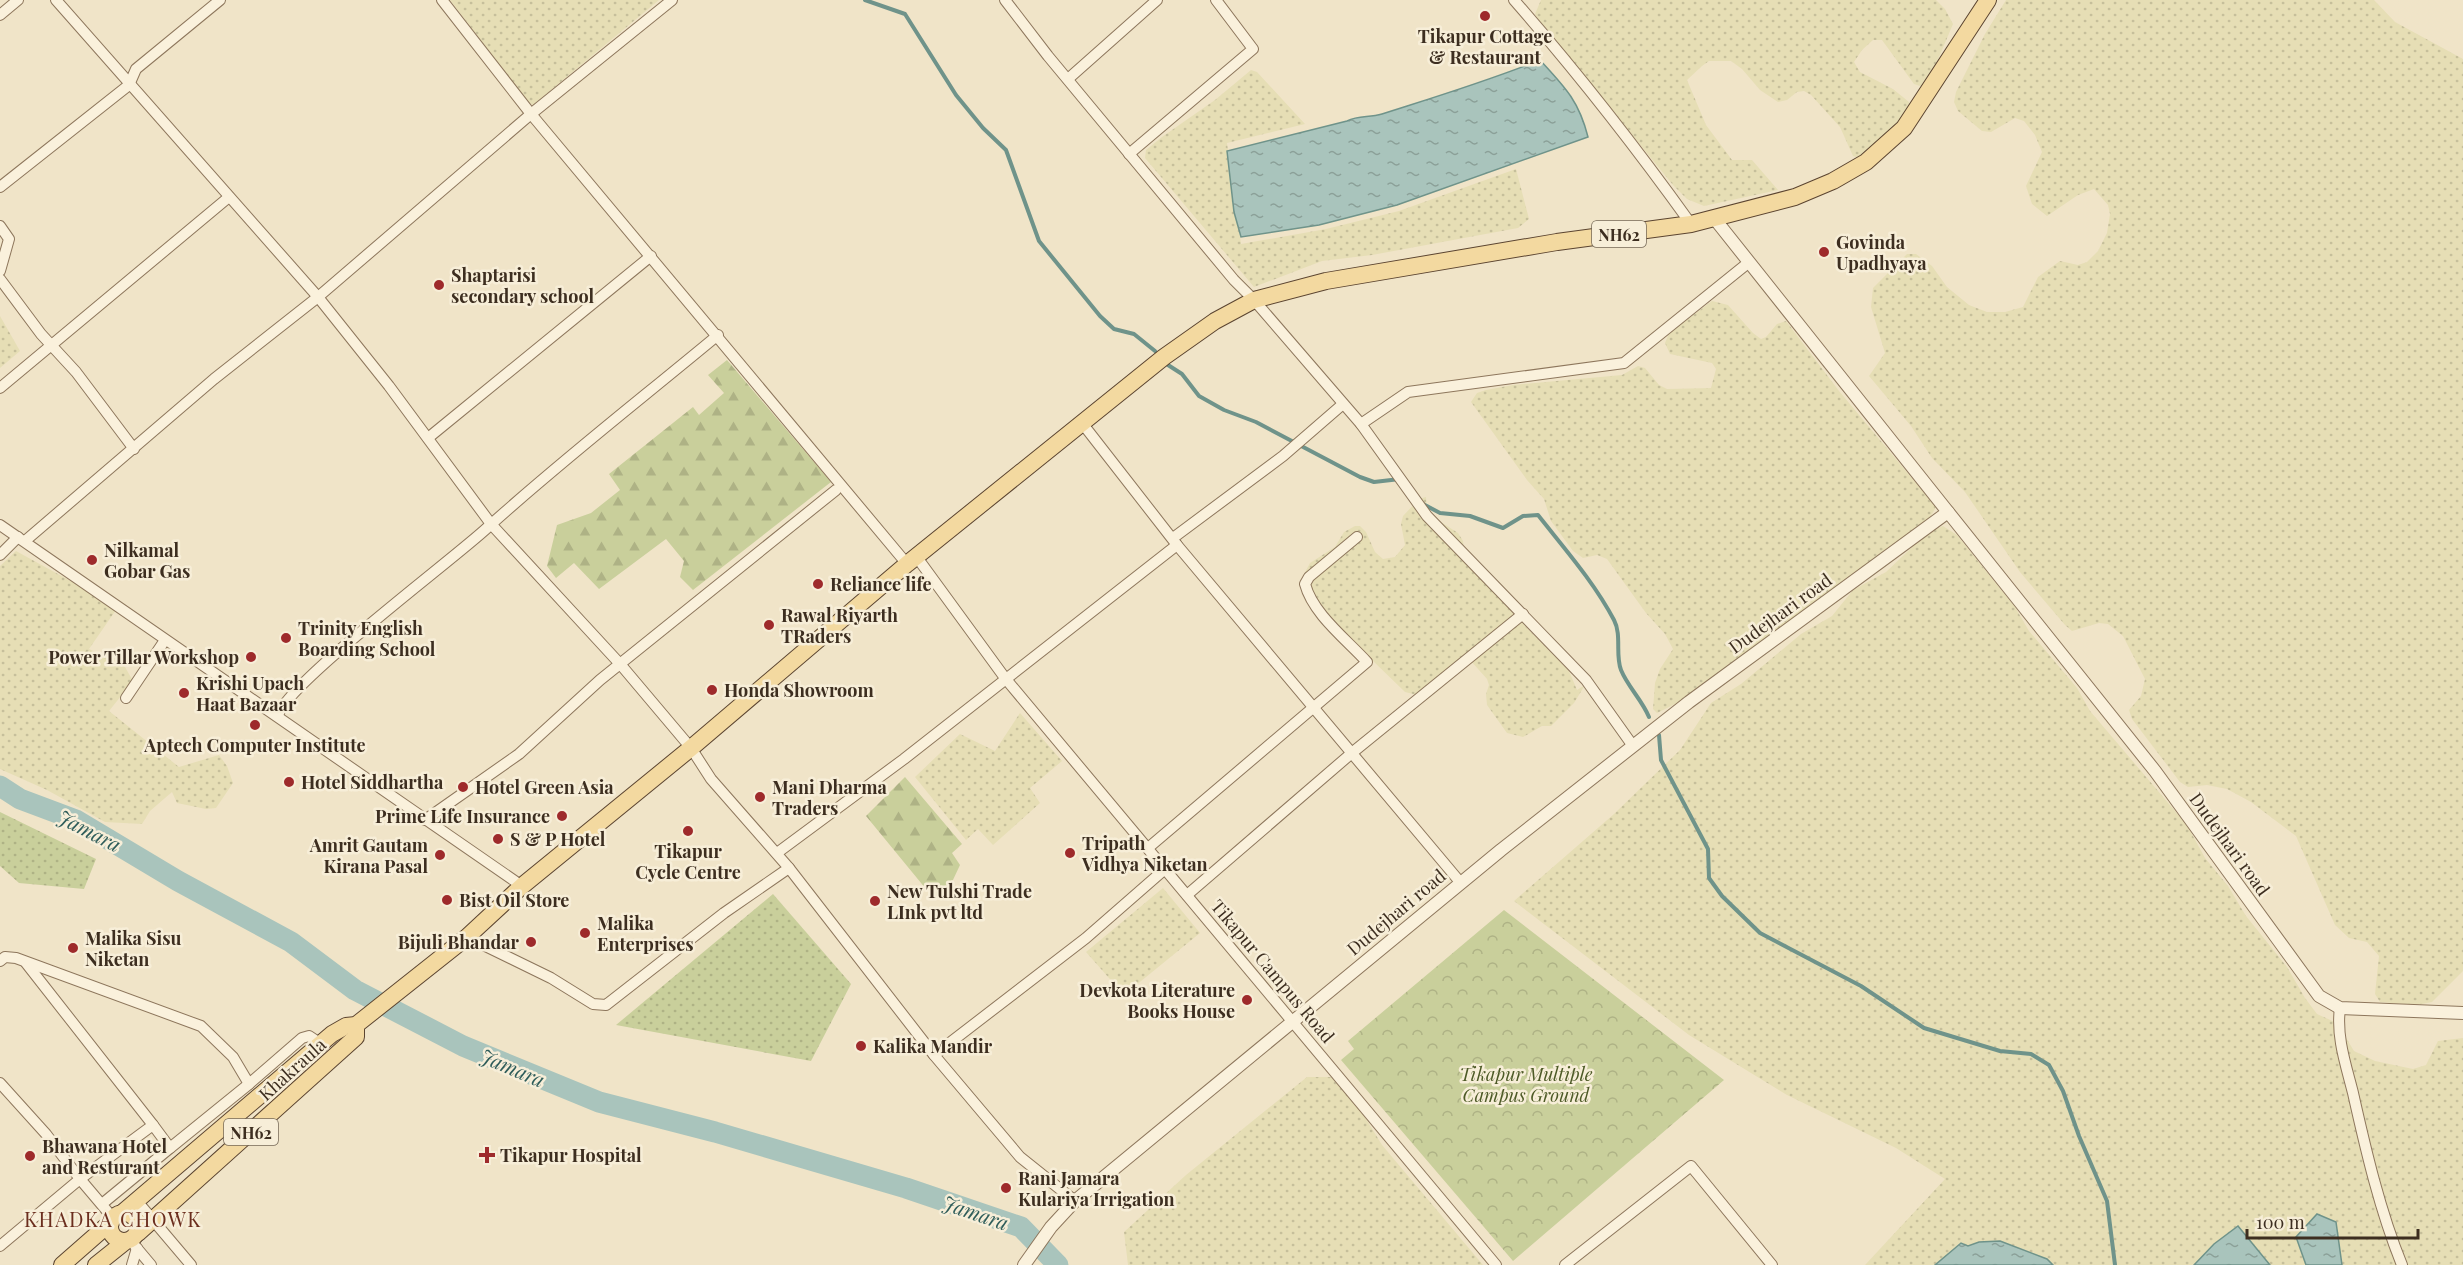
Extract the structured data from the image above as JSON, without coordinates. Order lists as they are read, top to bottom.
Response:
{
  "streets": {
    "main road": ["NH62", "Khakraula"],
    "street": ["Dudejhari road", "Tikapur Campus Road"]
  },
  "crossings": [
    ["NH62", "Tikapur Campus Road"],
    ["NH62", "Khakraula"],
    ["Dudejhari road", "Tikapur Campus Road"]
  ],
  "districts": ["KHADKA CHOWK"],
  "water": ["Jamara"],
  "parks": ["Tikapur Multiple Campus Ground"],
  "places": {
    "other": [
      "Tikapur Cottage & Restaurant",
      "Govinda Upadhyaya",
      "Shaptarisi secondary school",
      "Nilkamal Gobar Gas",
      "Reliance life",
      "Rawal Riyarth TRaders",
      "Trinity English Boarding School",
      "Power Tillar Workshop",
      "Honda Showroom",
      "Krishi Upach Haat Bazaar",
      "Aptech Computer Institute",
      "Hotel Siddhartha",
      "Hotel Green Asia",
      "Mani Dharma Traders",
      "Prime Life Insurance",
      "Tikapur Cycle Centre",
      "S & P Hotel",
      "Tripath Vidhya Niketan",
      "Amrit Gautam Kirana Pasal",
      "Bist Oil Store",
      "New Tulshi Trade LInk pvt ltd",
      "Malika Enterprises",
      "Bijuli Bhandar",
      "Malika Sisu Niketan",
      "Devkota Literature Books House",
      "Kalika Mandir",
      "Bhawana Hotel and Resturant",
      "Rani Jamara Kulariya Irrigation"
    ],
    "health": ["Tikapur Hospital"]
  },
  "scale_bar": "100 m"
}
